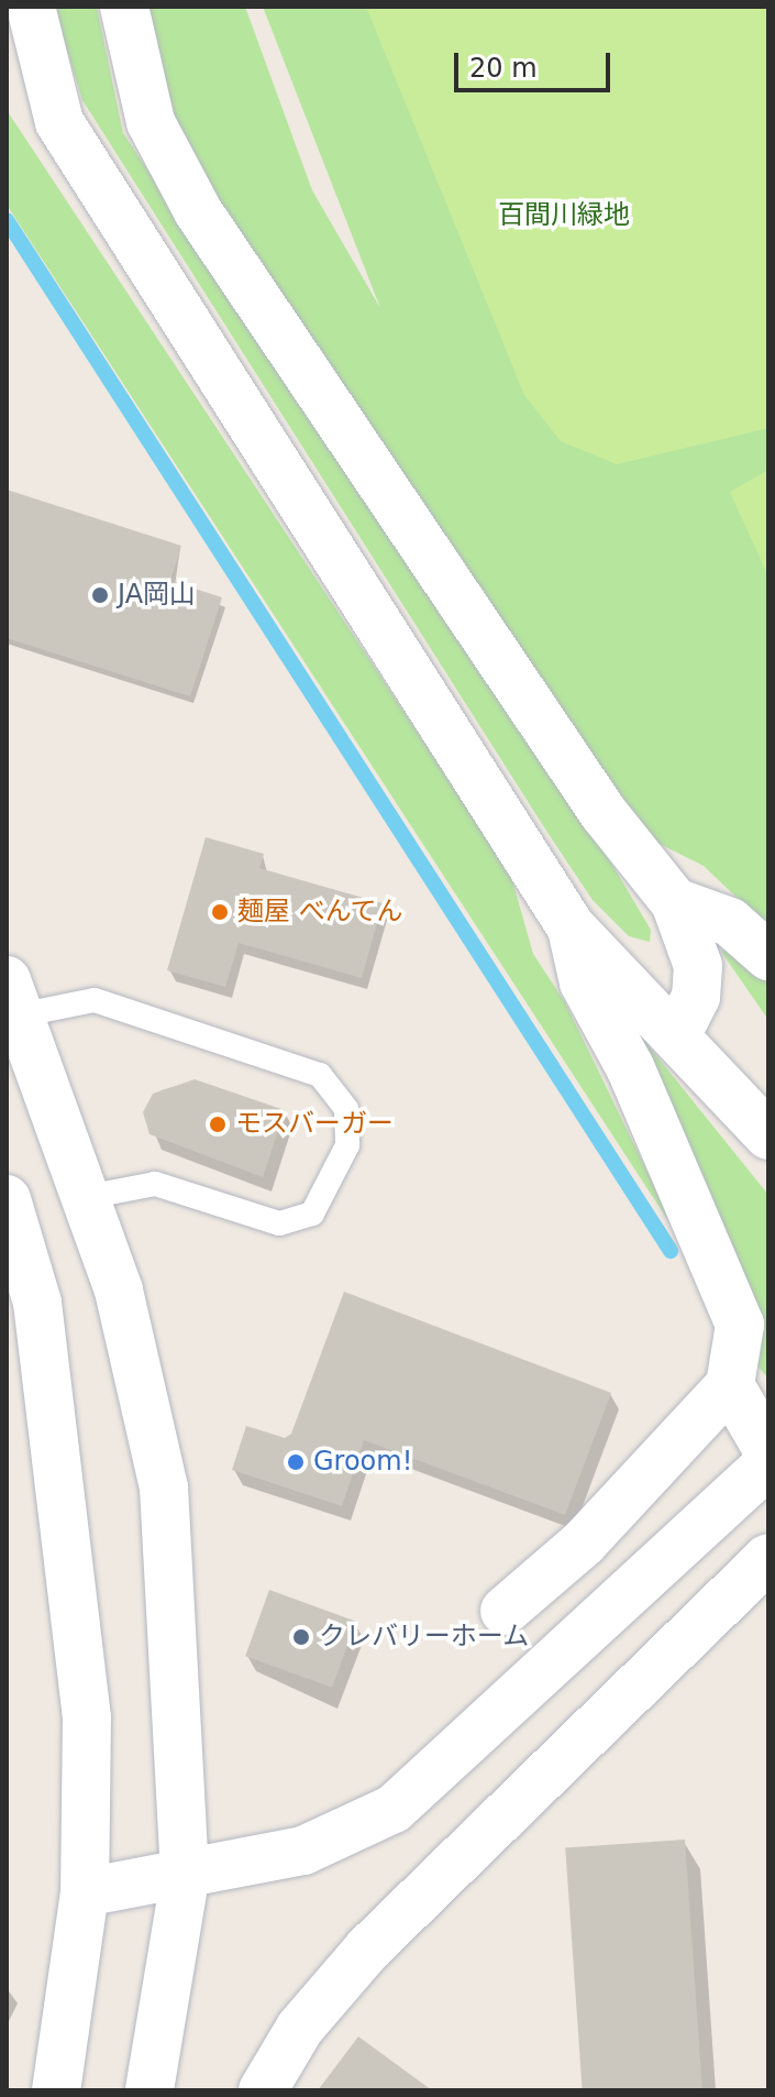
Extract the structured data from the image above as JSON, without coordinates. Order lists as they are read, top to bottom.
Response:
{
  "parks": ["百間川緑地"],
  "places": [
    "JA岡山",
    "麺屋 べんてん",
    "モスバーガー",
    "Groom!",
    "クレバリーホーム"
  ],
  "scale_bar": "20 m"
}
